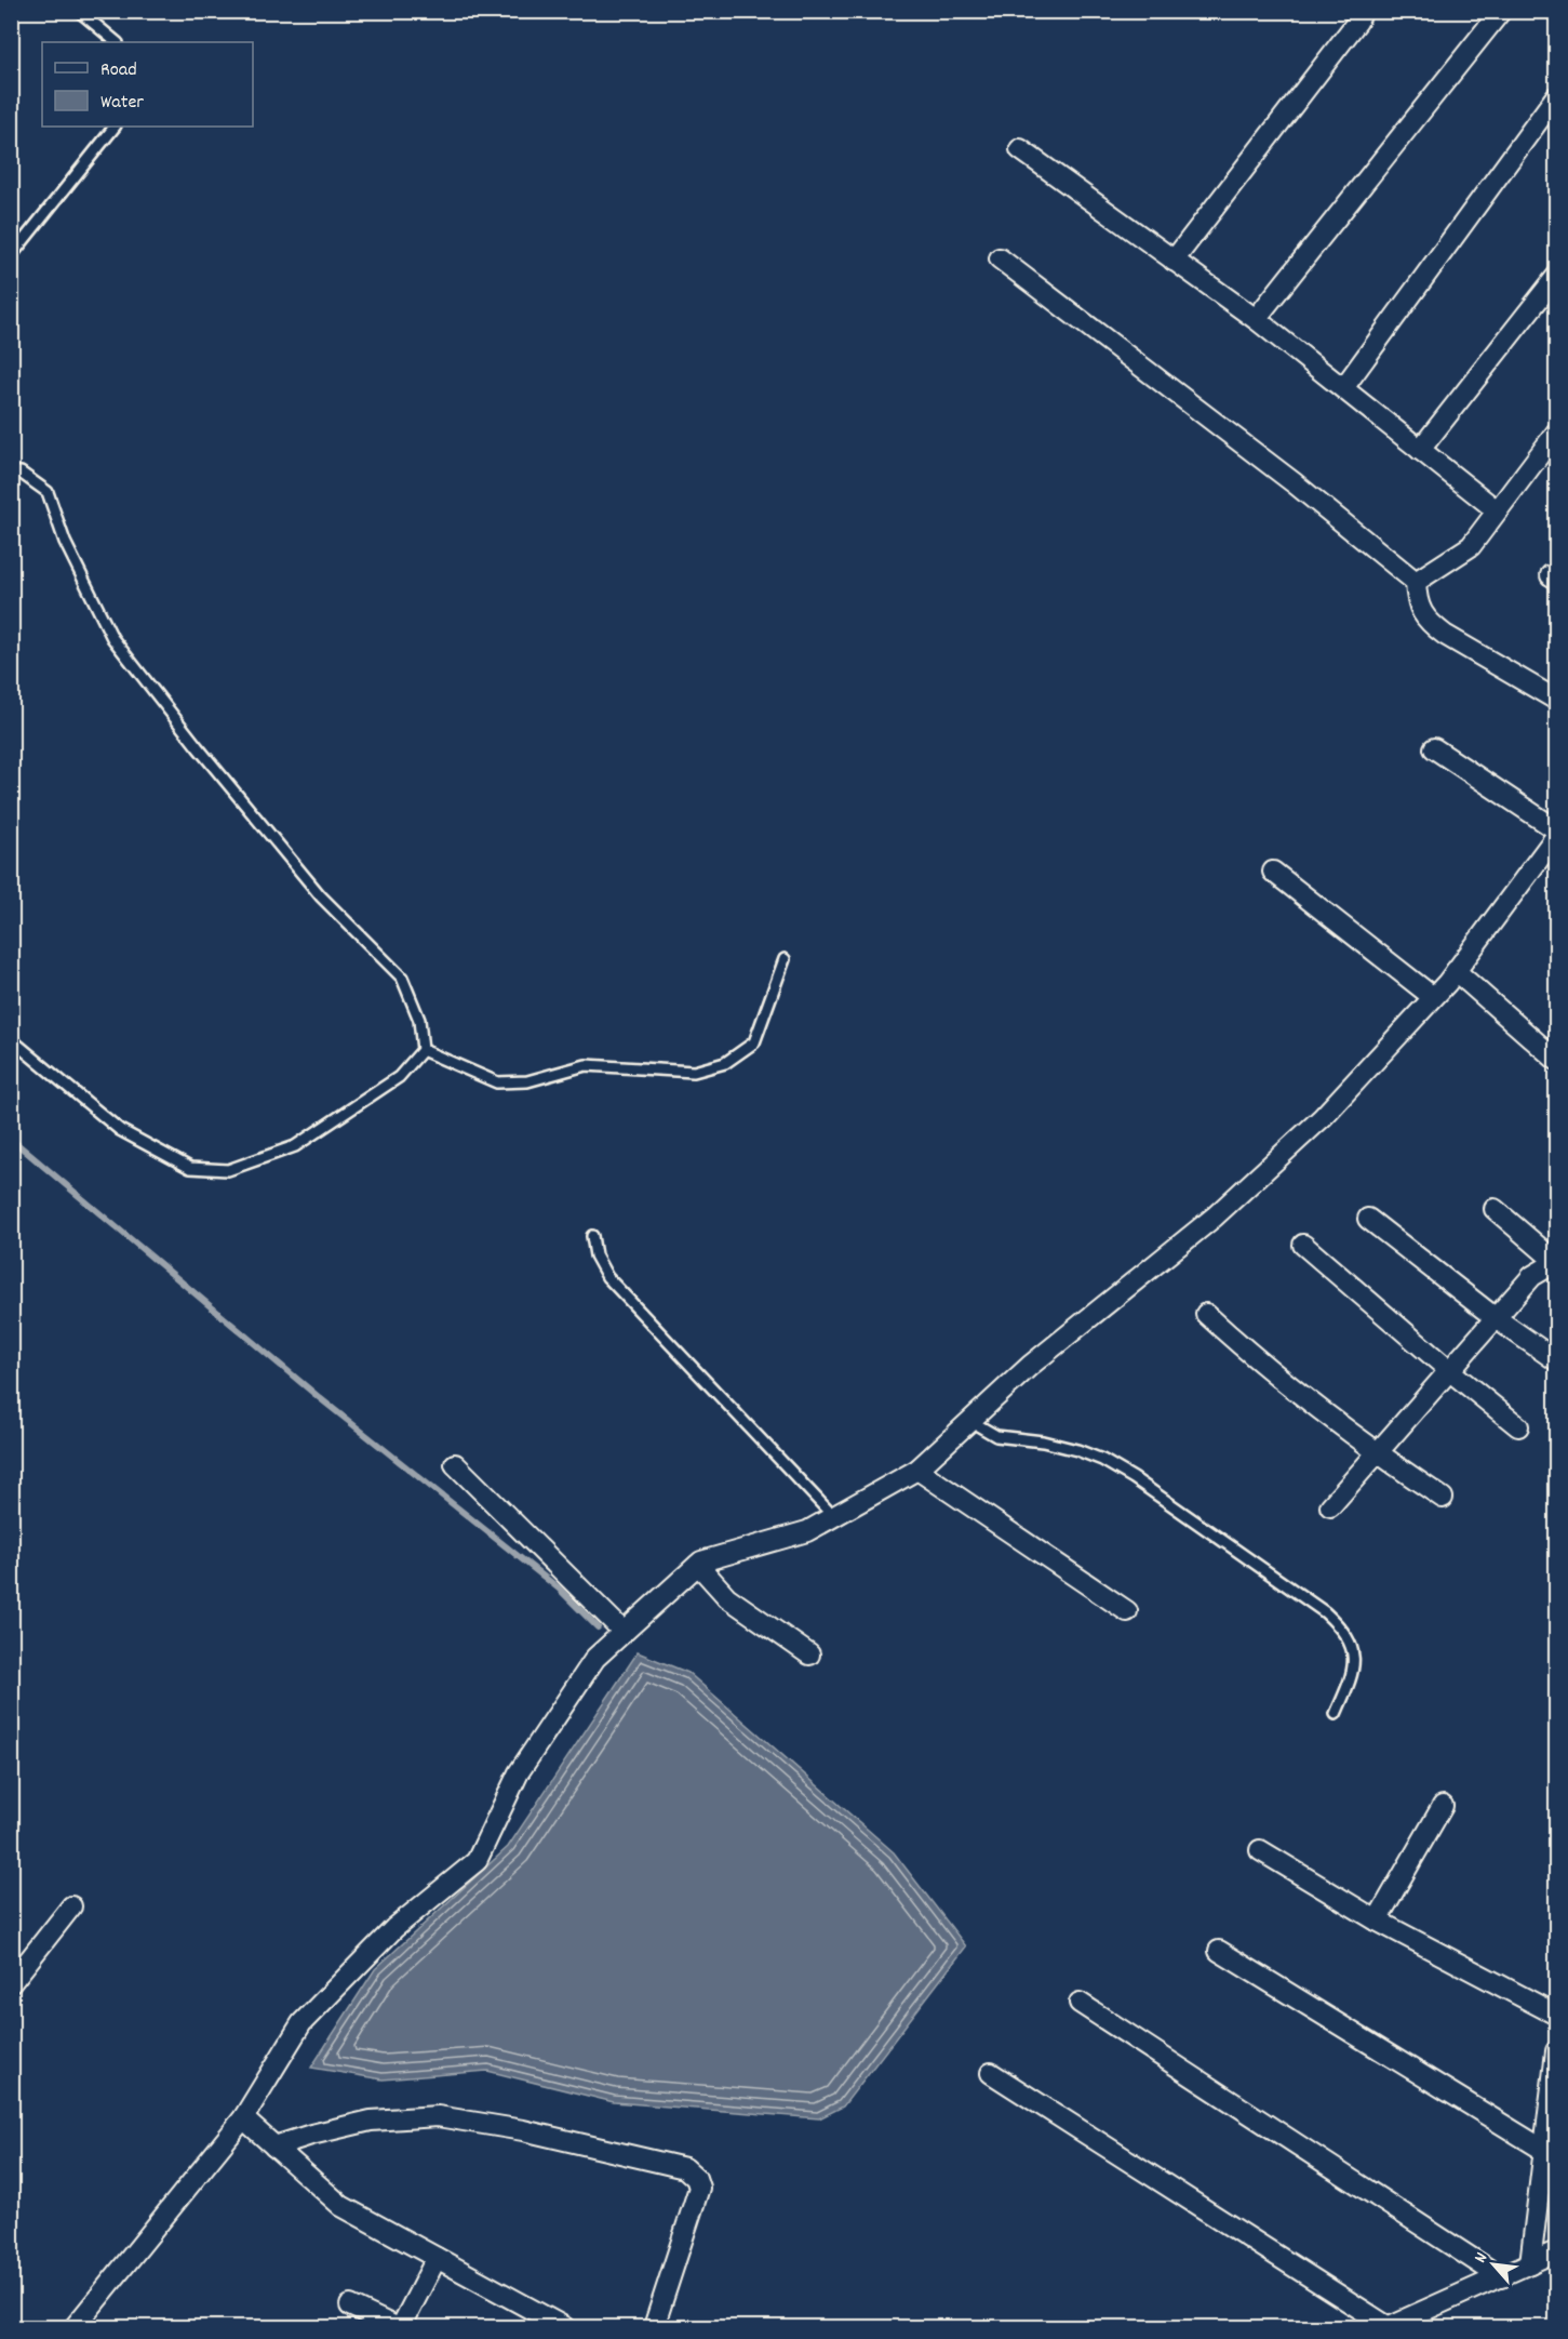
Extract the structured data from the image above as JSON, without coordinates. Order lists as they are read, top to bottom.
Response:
{
  "legend": ["Road", "Water"],
  "north": "top left"
}
